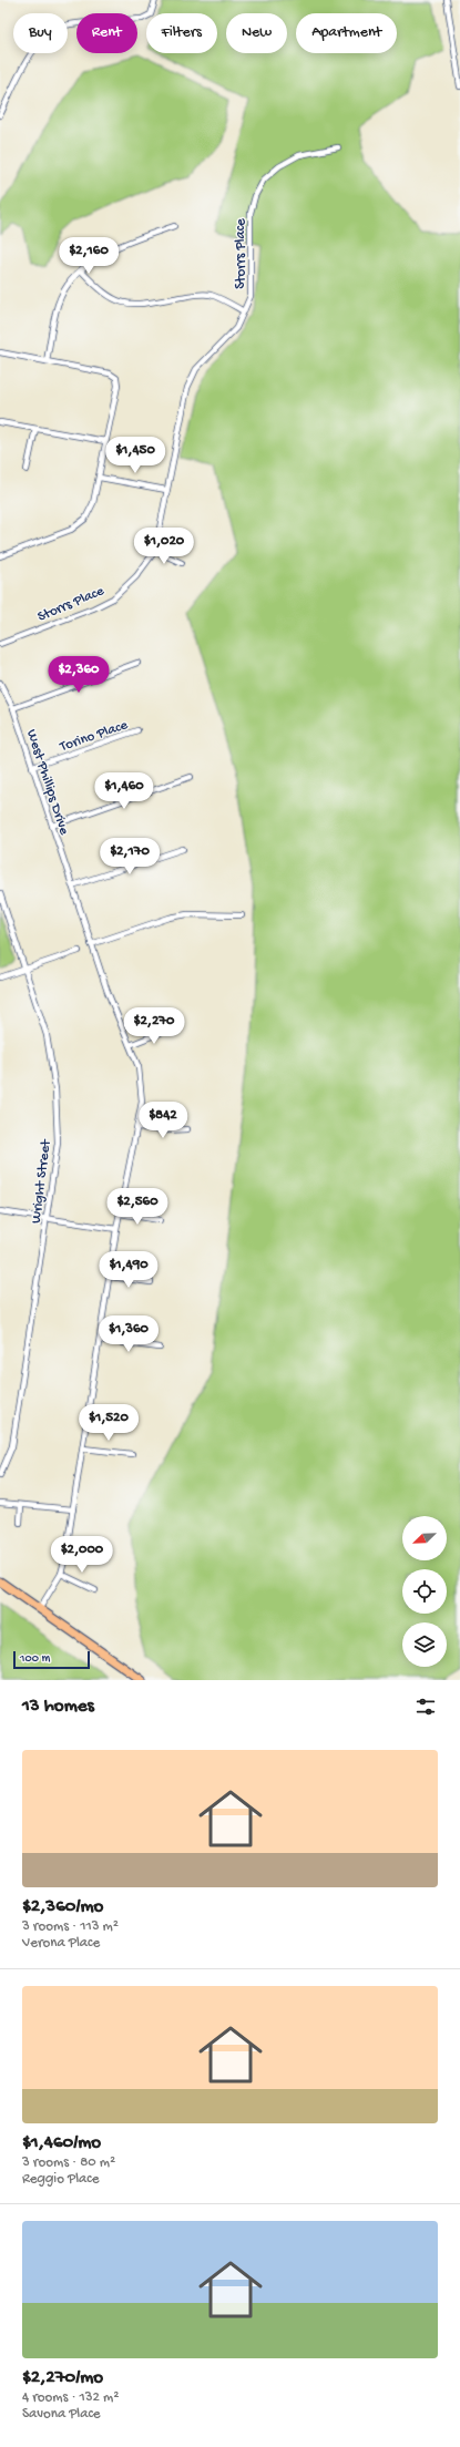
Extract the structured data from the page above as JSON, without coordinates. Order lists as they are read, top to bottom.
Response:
{
  "streets": {
    "street": [
      "Storrs Place",
      "Torino Place",
      "West Phillips Drive",
      "Wright Street"
    ]
  },
  "crossings": [
    ["Torino Place", "West Phillips Drive"]
  ],
  "scale_bar": "100 m",
  "north": "bottom left",
  "page": {
    "chip": [
      "Buy",
      "Rent",
      "Filters",
      "New",
      "Apartment"
    ],
    "price": [
      "$2,160",
      "$1,450",
      "$1,020",
      "$2,360",
      "$1,460",
      "$2,170",
      "$2,270",
      "$842",
      "$2,560",
      "$1,490",
      "$1,360",
      "$1,520",
      "$2,000"
    ],
    "scale": "100 m",
    "heading": "13 homes",
    "list": [
      {
        "name": "$2,360/mo",
        "note": "3 rooms · 113 m² · Verona Place"
      },
      {
        "name": "$1,460/mo",
        "note": "3 rooms · 80 m² · Reggio Place"
      },
      {
        "name": "$2,270/mo",
        "note": "4 rooms · 132 m² · Savona Place"
      }
    ]
  }
}
